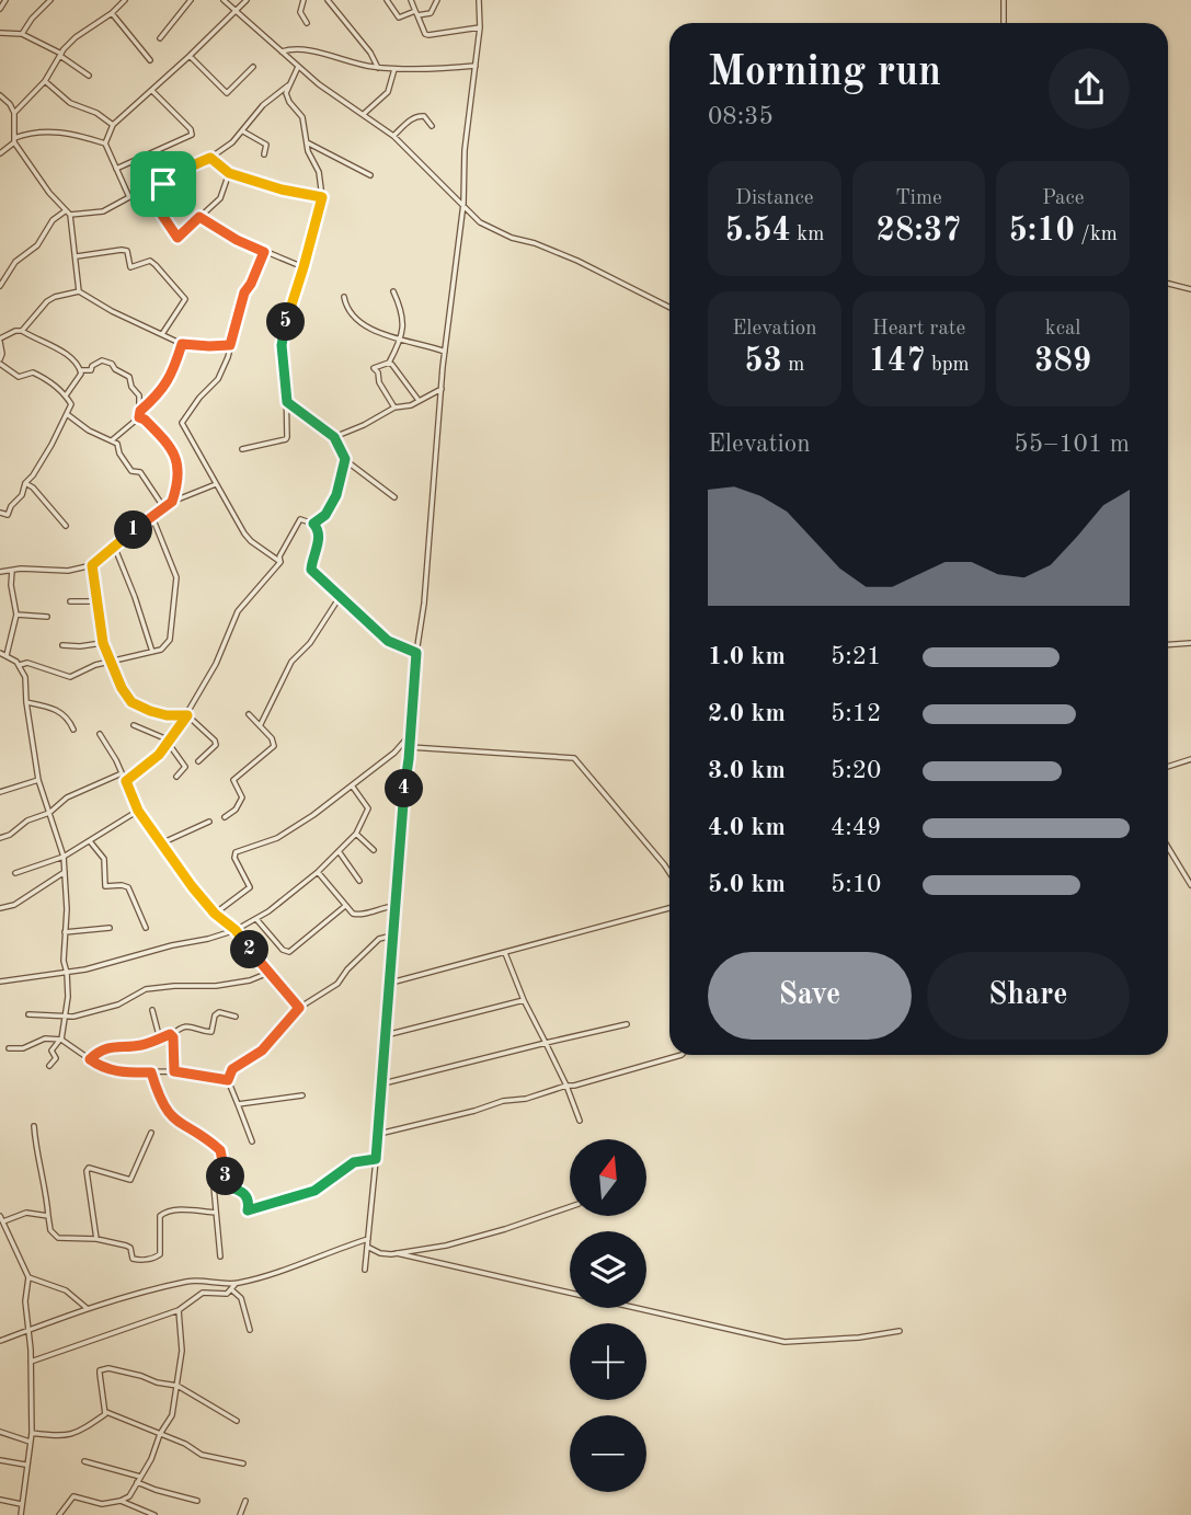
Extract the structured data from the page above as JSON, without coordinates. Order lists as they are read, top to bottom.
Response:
{
  "north": "top",
  "page": {
    "heading": ["Morning run", "08:35"],
    "stats": [
      ["Distance", "5.54 km"],
      ["Time", "28:37"],
      ["Pace", "5:10 /km"],
      ["Elevation", "53 m"],
      ["Heart rate", "147 bpm"],
      ["kcal", "389"]
    ],
    "pins": [
      "5",
      "1",
      "4",
      "2",
      "3"
    ],
    "chart": ["Elevation", "55–101 m"],
    "list": [
      {
        "name": "1.0 km",
        "note": "5:21"
      },
      {
        "name": "2.0 km",
        "note": "5:12"
      },
      {
        "name": "3.0 km",
        "note": "5:20"
      },
      {
        "name": "4.0 km",
        "note": "4:49"
      },
      {
        "name": "5.0 km",
        "note": "5:10"
      }
    ],
    "buttons": ["Save", "Share"],
    "map_buttons": ["+", "−"]
  }
}
